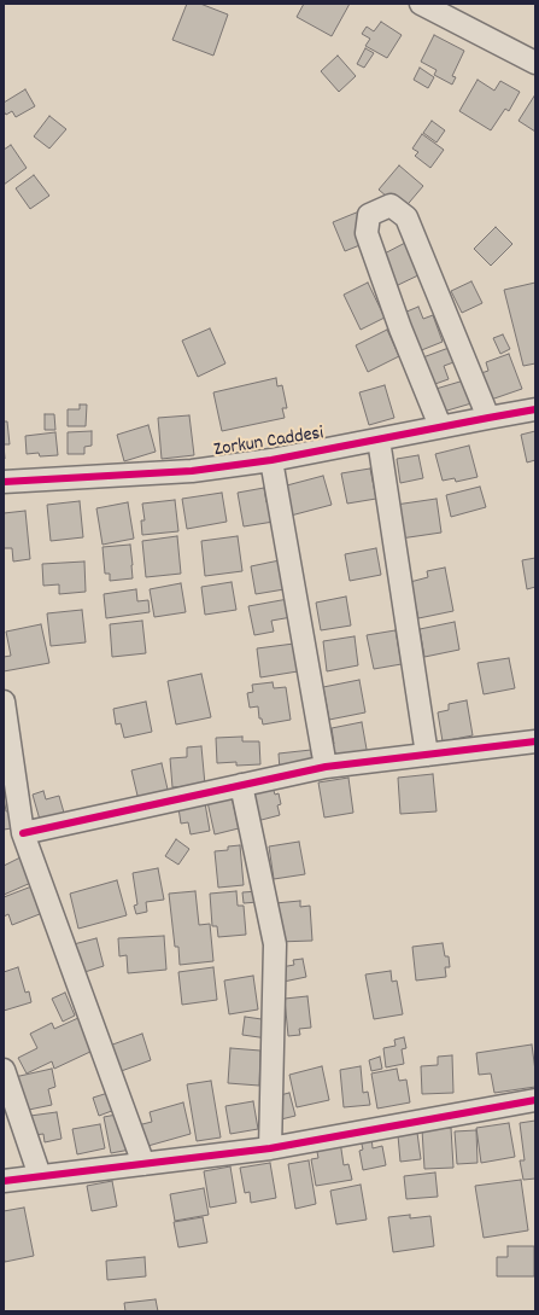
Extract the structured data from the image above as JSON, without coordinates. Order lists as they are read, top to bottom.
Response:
{
  "streets": {
    "street": ["Zorkun Caddesi"]
  }
}
